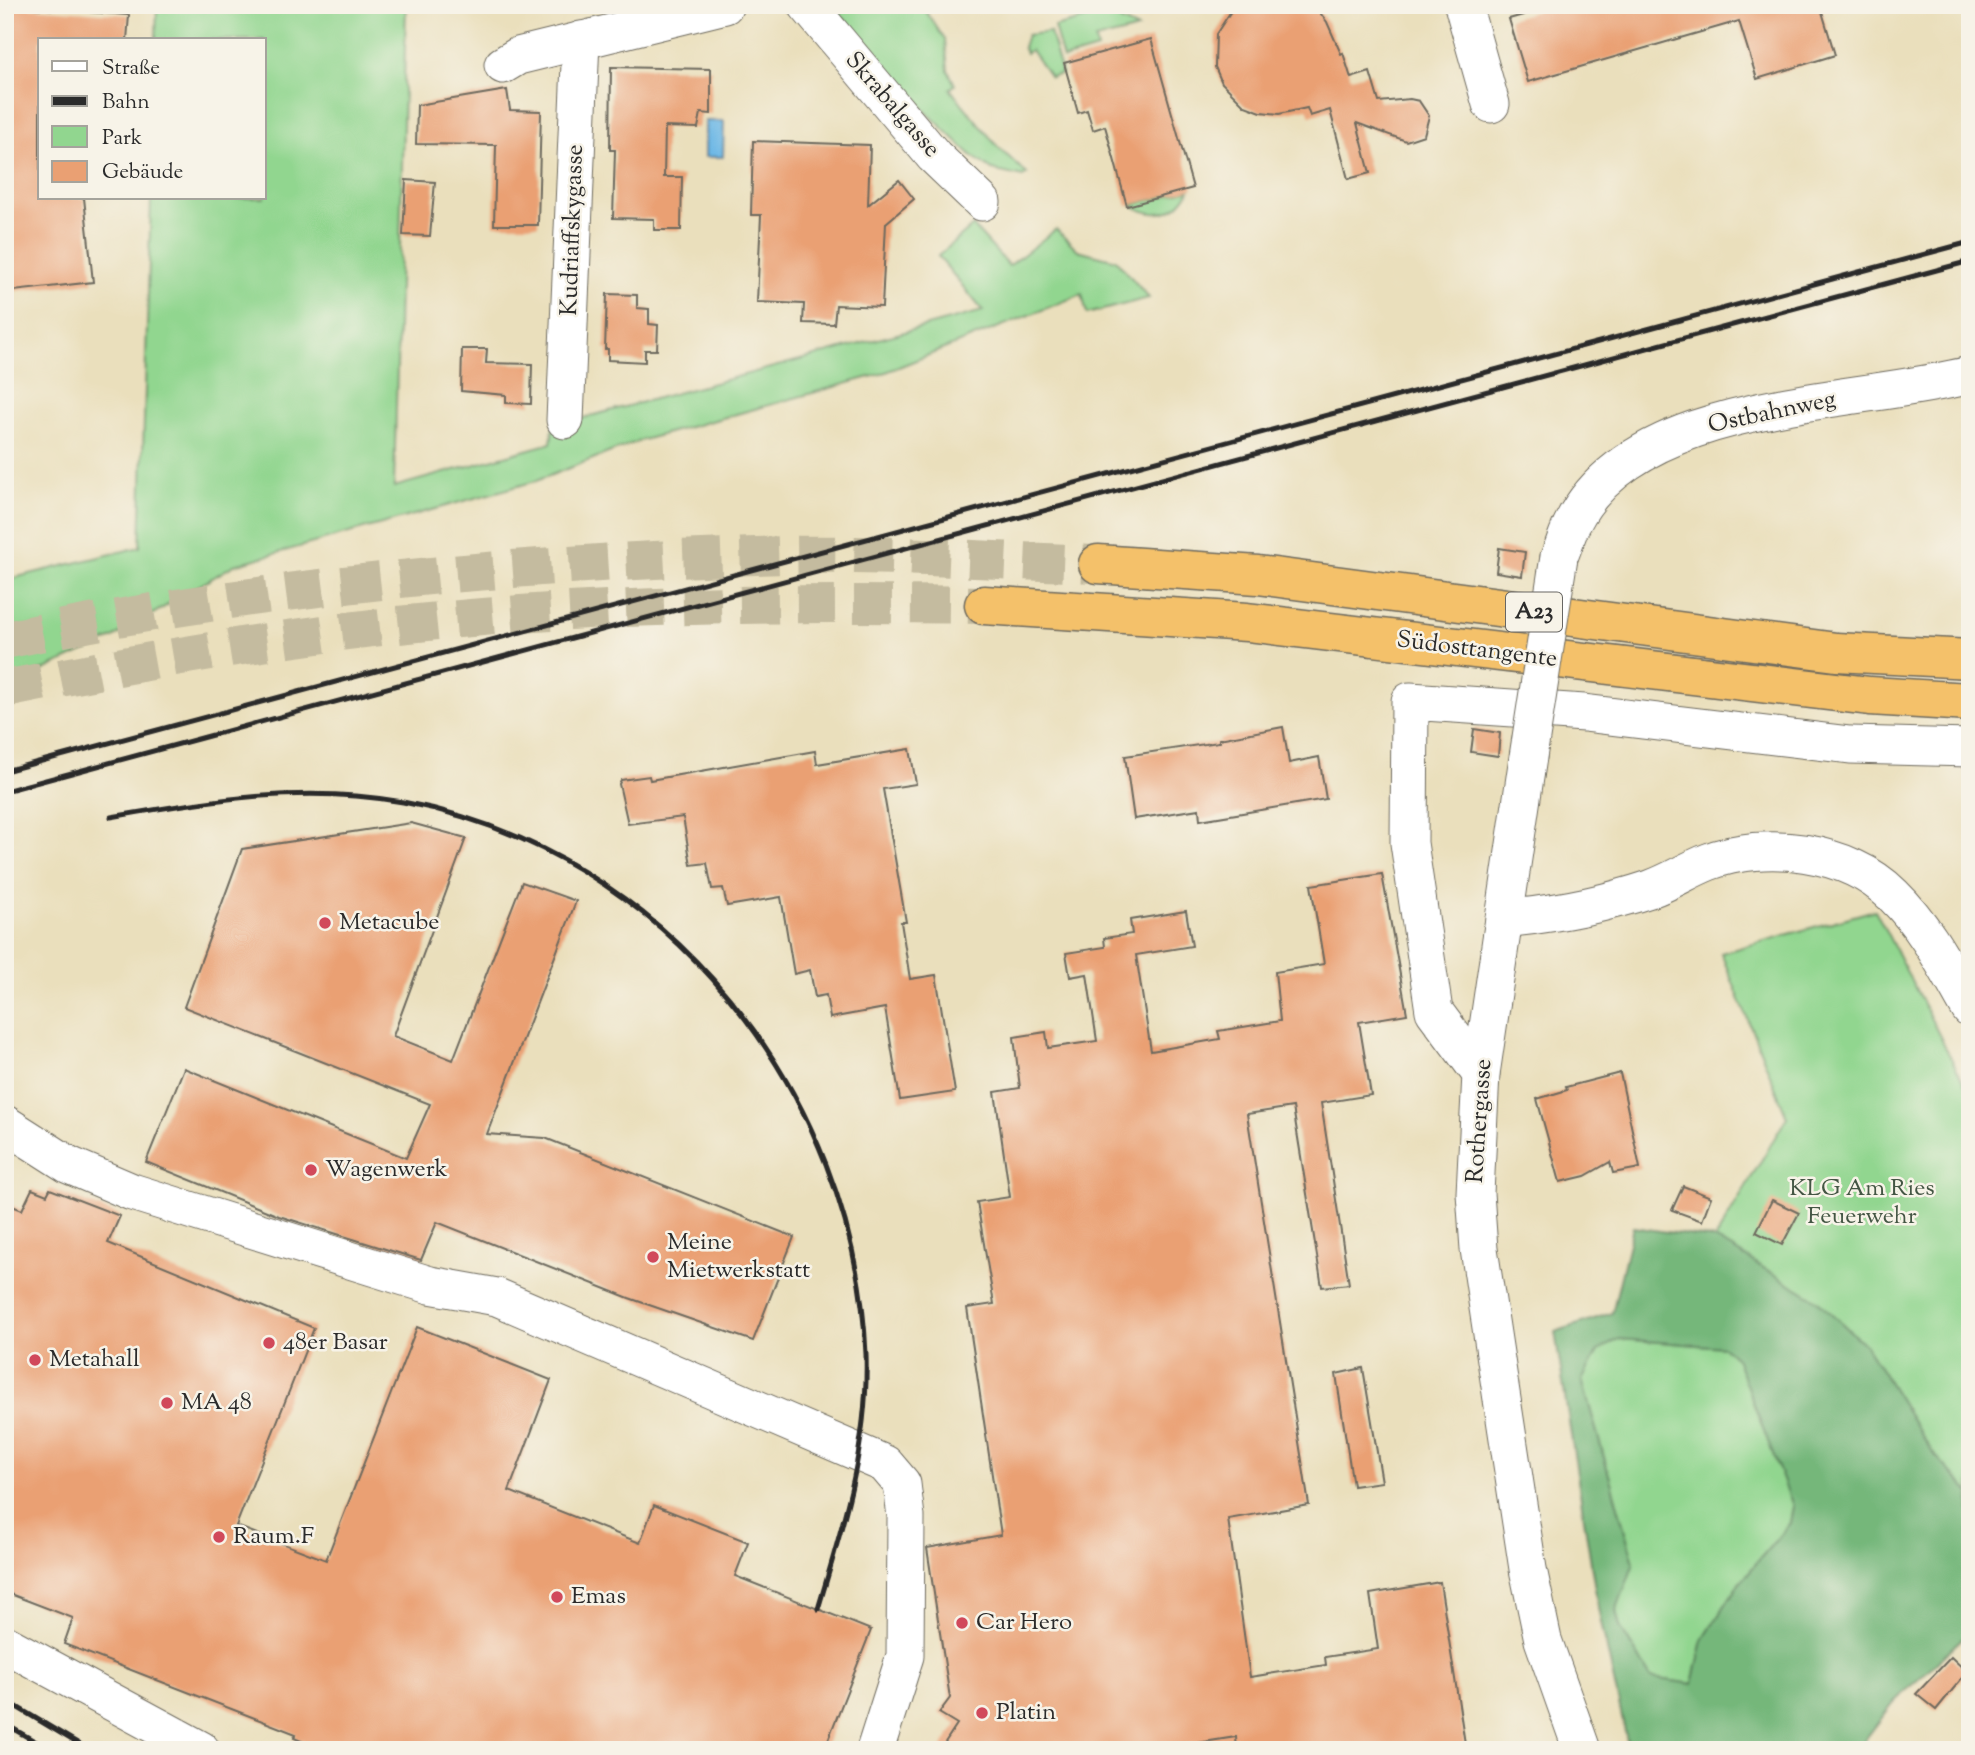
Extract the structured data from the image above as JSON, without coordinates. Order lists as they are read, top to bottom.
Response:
{
  "streets": {
    "highway": ["A23", "Südosttangente"],
    "street": [
      "Skrabalgasse",
      "Kudriaffskygasse",
      "Ostbahnweg",
      "Rothergasse"
    ]
  },
  "crossings": [
    ["Ostbahnweg", "Rothergasse"]
  ],
  "parks": ["KLG Am Ries Feuerwehr"],
  "places": [
    "Metacube",
    "Wagenwerk",
    "Meine Mietwerkstatt",
    "48er Basar",
    "Metahall",
    "MA 48",
    "Raum.F",
    "Emas",
    "Car Hero",
    "Platin"
  ],
  "legend": [
    "Straße",
    "Bahn",
    "Park",
    "Gebäude"
  ]
}
